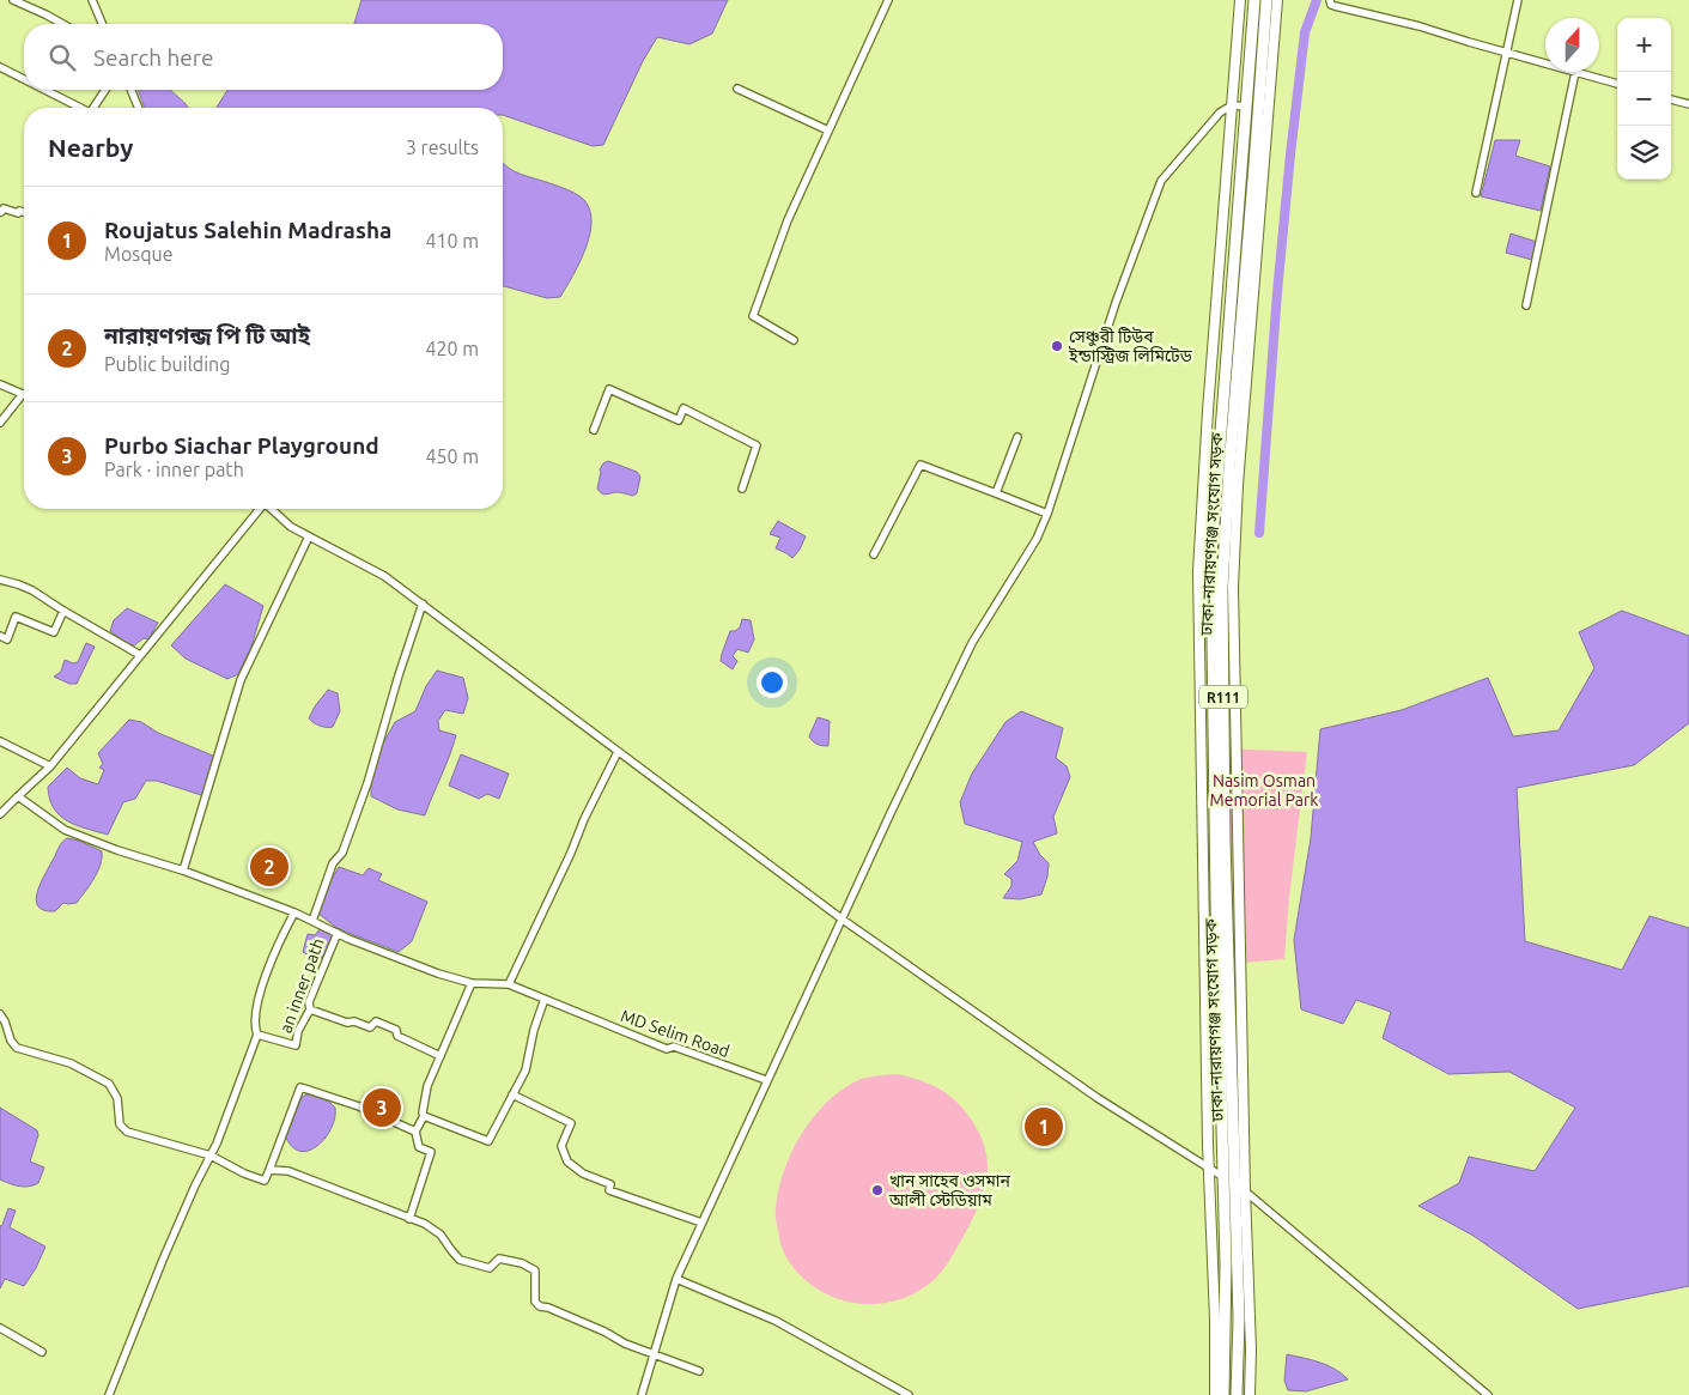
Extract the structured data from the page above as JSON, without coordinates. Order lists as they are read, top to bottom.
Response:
{
  "streets": {
    "main road": ["ঢাকা-নারায়ণগঞ্জ সংযোগ সড়ক", "R111"],
    "street": ["an inner path", "MD Selim Road"]
  },
  "crossings": [
    ["an inner path", "MD Selim Road"]
  ],
  "parks": ["Nasim Osman Memorial Park"],
  "places": ["সেঞ্চুরী টিউব ইন্ডাস্ট্রিজ লিমিটেড", "খান সাহেব ওসমান আলী স্টেডিয়াম"],
  "north": "top",
  "page": {
    "map_buttons": ["+", "−"],
    "search": "Search here",
    "heading": ["Nearby", "3 results"],
    "list": [
      {
        "mark": "1",
        "name": "Roujatus Salehin Madrasha",
        "note": "Mosque",
        "value": "410 m"
      },
      {
        "mark": "2",
        "name": "নারায়ণগন্জ পি টি আই",
        "note": "Public building",
        "value": "420 m"
      },
      {
        "mark": "3",
        "name": "Purbo Siachar Playground",
        "note": "Park · inner path",
        "value": "450 m"
      }
    ],
    "pins": ["2", "3", "1"]
  }
}
